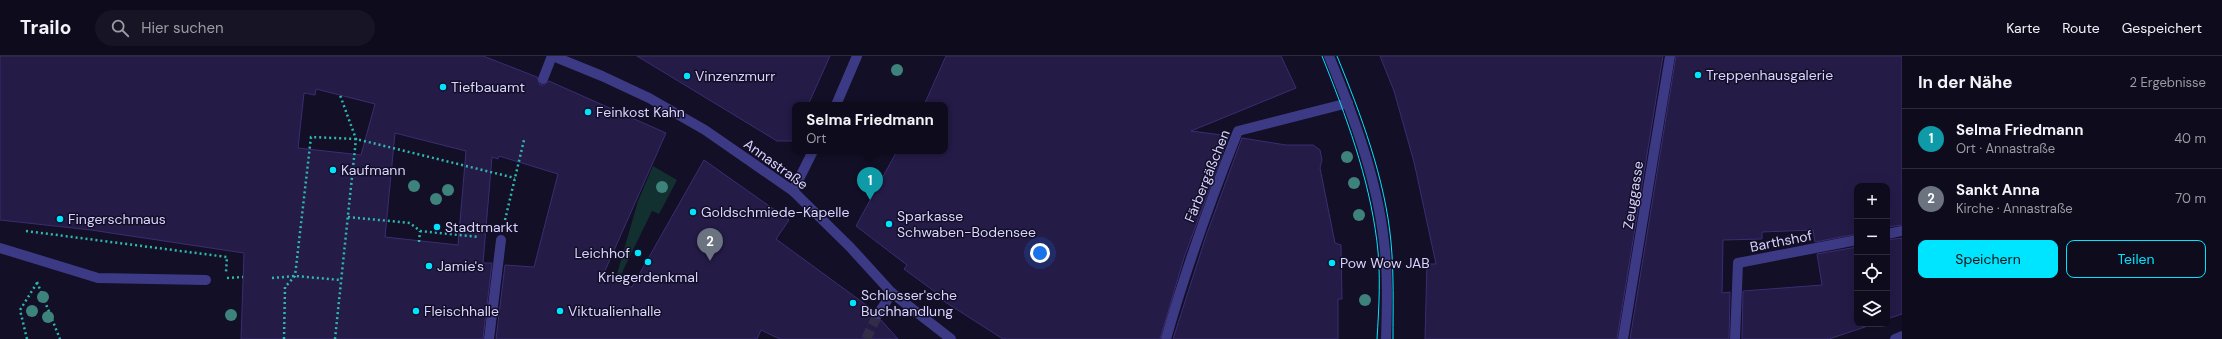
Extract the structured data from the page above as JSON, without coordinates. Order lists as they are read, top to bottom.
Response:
{
  "streets": {
    "street": [
      "Annastraße",
      "Färbergäßchen",
      "Zeuggasse",
      "Barthshof"
    ]
  },
  "places": [
    "Treppenhausgalerie",
    "Vinzenzmurr",
    "Tiefbauamt",
    "Feinkost Kahn",
    "Kaufmann",
    "Goldschmiede-Kapelle",
    "Fingerschmaus",
    "Sparkasse Schwaben-Bodensee",
    "Stadtmarkt",
    "Leichhof",
    "Kriegerdenkmal",
    "Pow Wow JAB",
    "Jamie's",
    "Schlosser'sche Buchhandlung",
    "Fleischhalle",
    "Viktualienhalle"
  ],
  "page": {
    "header": "Trailo",
    "search": "Hier suchen",
    "nav": ["Karte", "Route", "Gespeichert"],
    "heading": ["In der Nähe", "2 Ergebnisse"],
    "popup": ["Selma Friedmann", "Ort"],
    "list": [
      {
        "mark": "1",
        "name": "Selma Friedmann",
        "note": "Ort · Annastraße",
        "value": "40 m"
      },
      {
        "mark": "2",
        "name": "Sankt Anna",
        "note": "Kirche · Annastraße",
        "value": "70 m"
      }
    ],
    "pins": ["1", "2"],
    "map_buttons": ["+", "−"],
    "buttons": ["Speichern", "Teilen"]
  }
}
